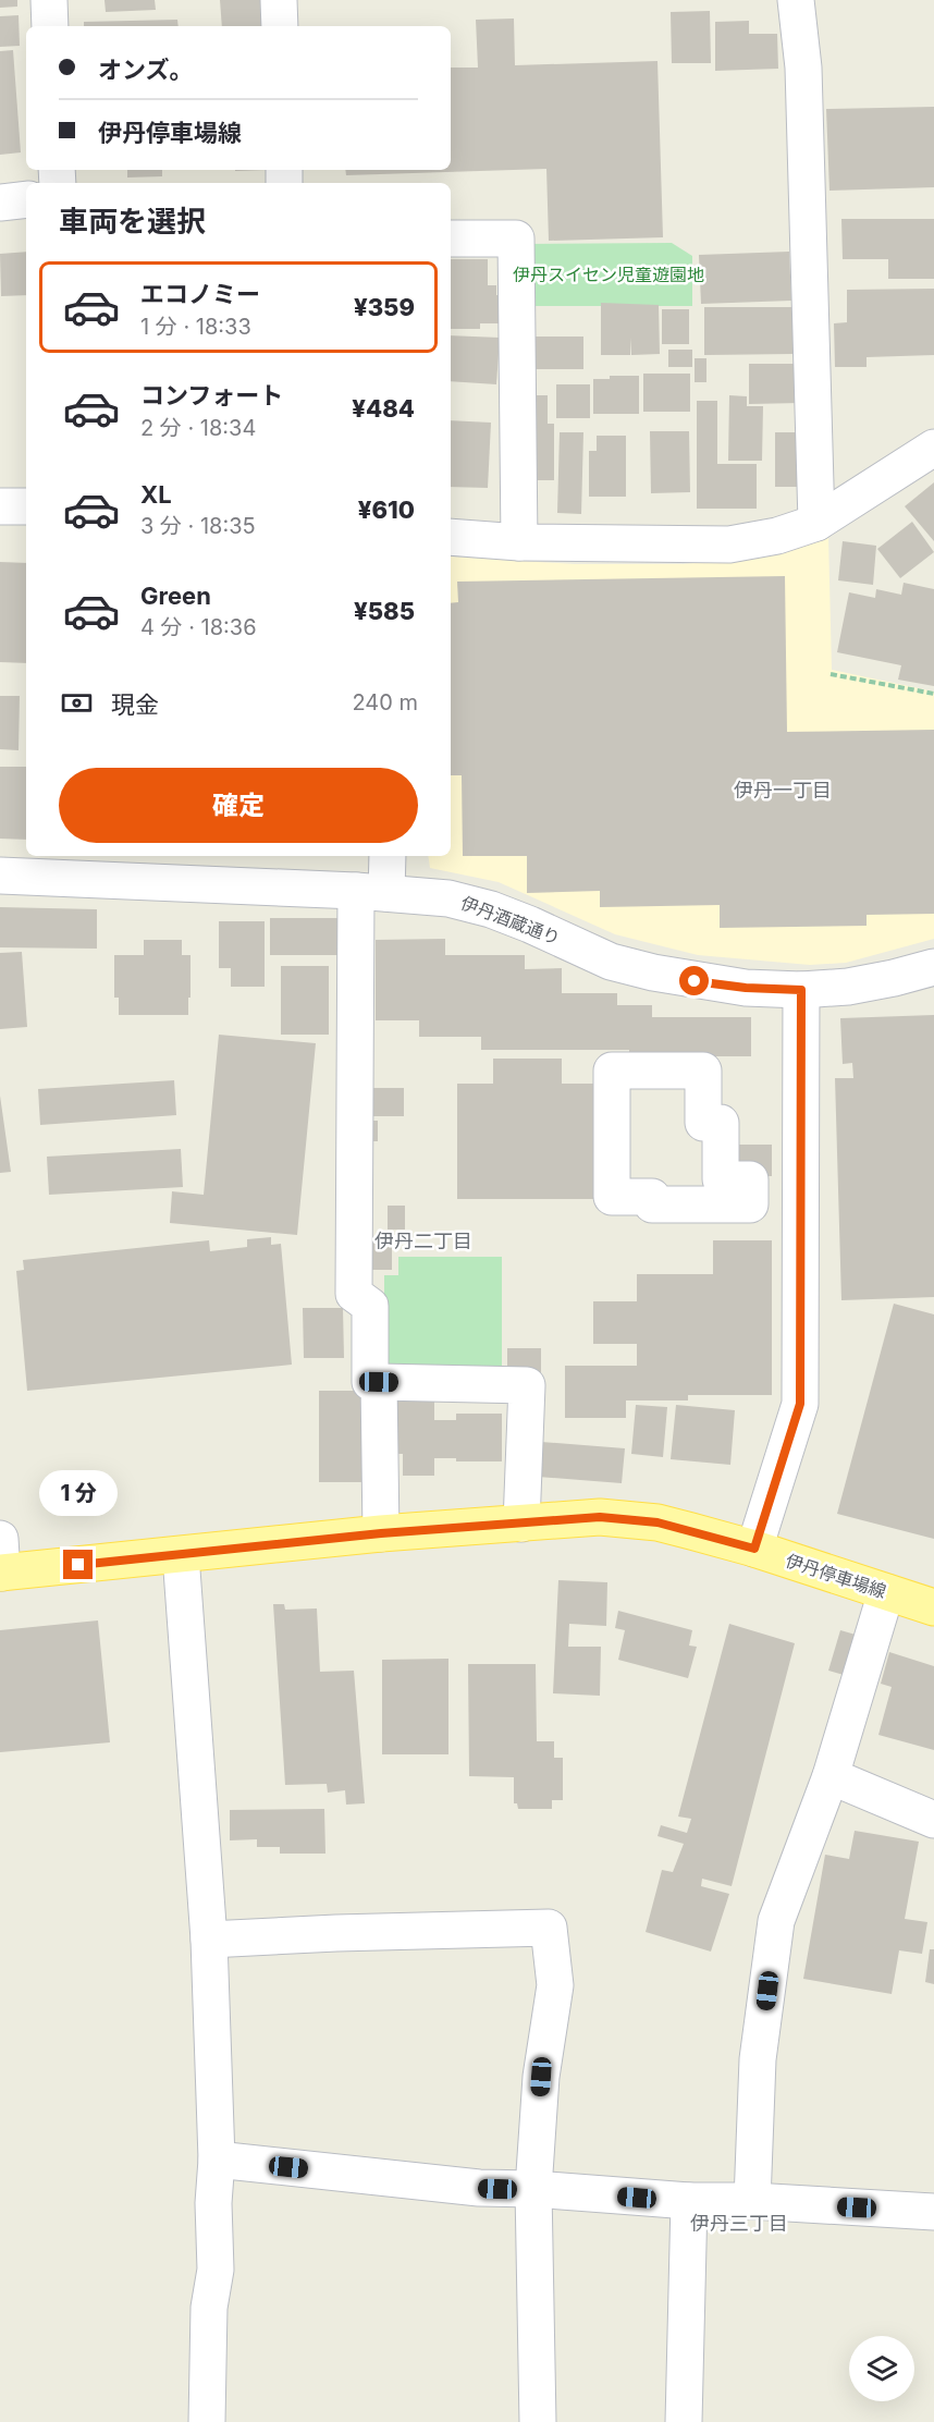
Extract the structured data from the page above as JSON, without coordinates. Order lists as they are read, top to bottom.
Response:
{
  "streets": {
    "main road": ["伊丹停車場線"],
    "street": ["伊丹酒蔵通り"]
  },
  "districts": ["伊丹一丁目", "伊丹二丁目", "伊丹三丁目"],
  "parks": ["伊丹スイセン児童遊園地"],
  "page": {
    "banner": ["オンズ。", "伊丹停車場線"],
    "heading": "車両を選択",
    "list": [
      {
        "name": "エコノミー",
        "note": "1 分 · 18:33",
        "value": "¥359"
      },
      {
        "name": "コンフォート",
        "note": "2 分 · 18:34",
        "value": "¥484"
      },
      {
        "name": "XL",
        "note": "3 分 · 18:35",
        "value": "¥610"
      },
      {
        "name": "Green",
        "note": "4 分 · 18:36",
        "value": "¥585"
      }
    ],
    "pay": ["現金", "240 m"],
    "buttons": "確定",
    "bubble": "1 分"
  }
}
